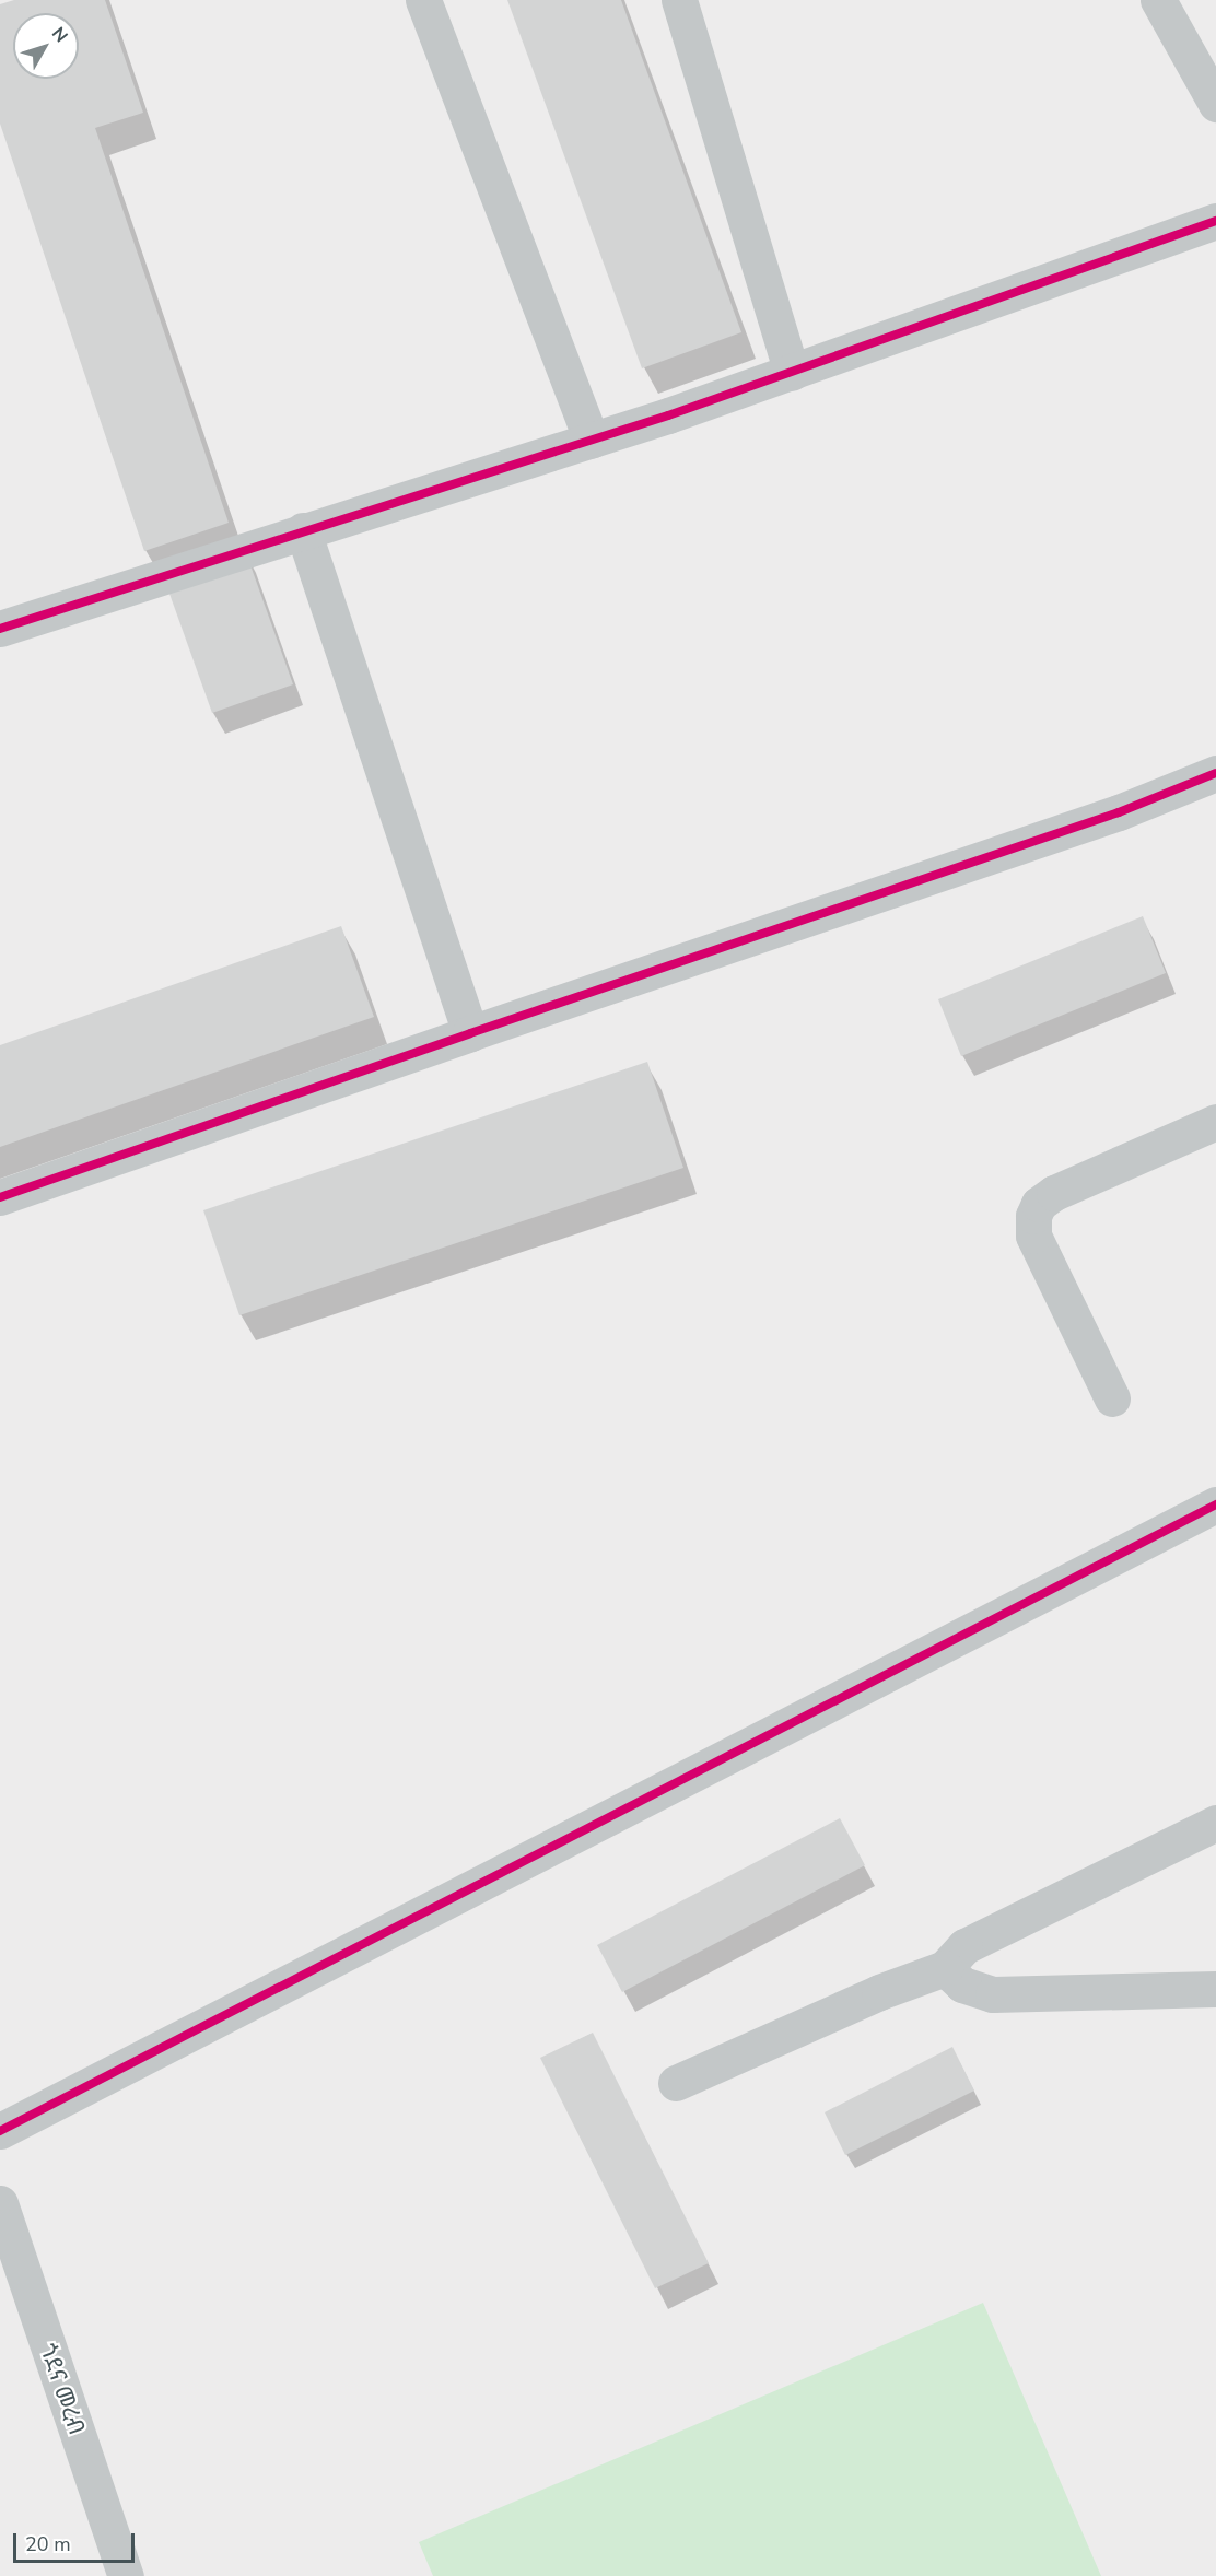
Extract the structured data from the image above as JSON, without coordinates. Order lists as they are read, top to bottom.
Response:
{
  "streets": {
    "street": ["ጎደና መረብ"]
  },
  "scale_bar": "20 m",
  "north": "top right"
}
